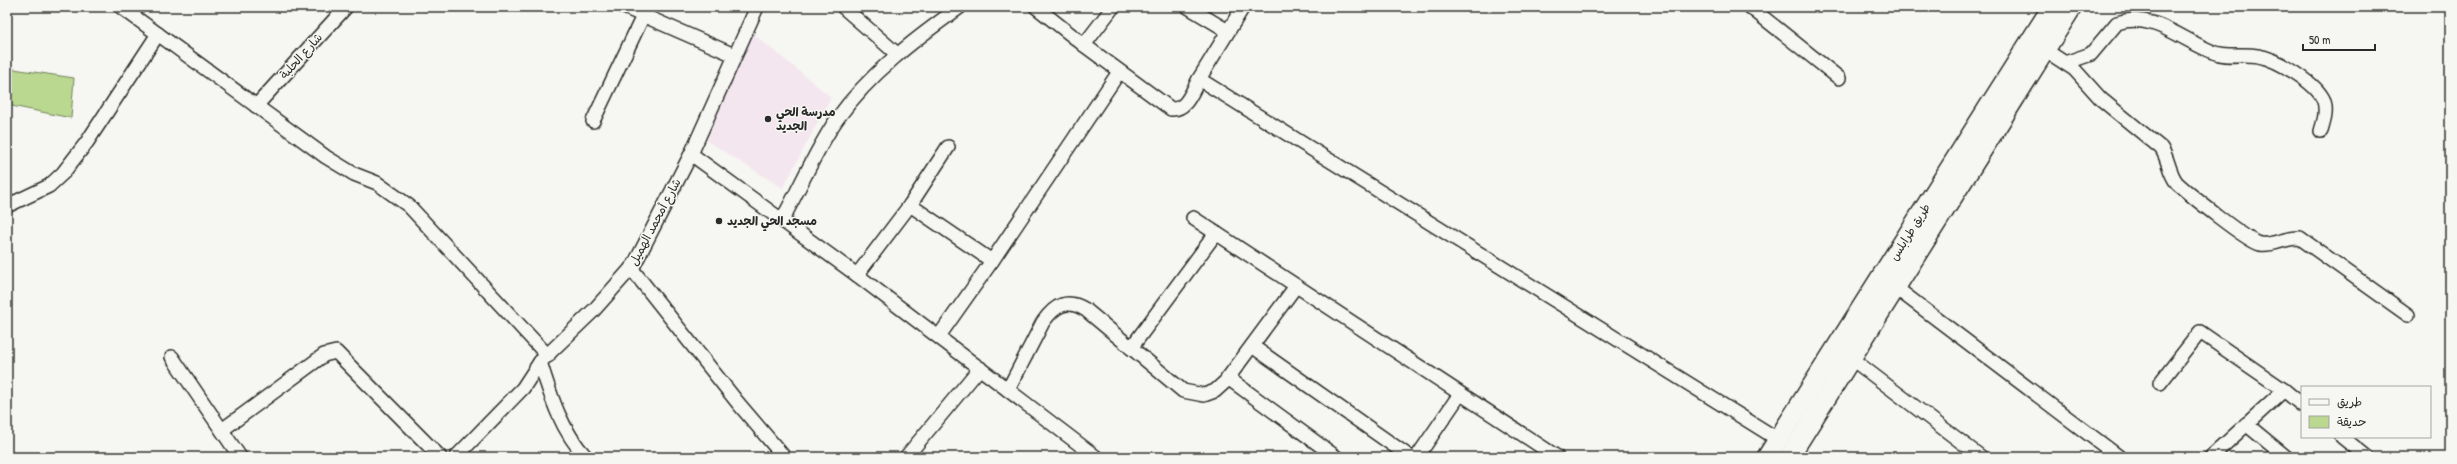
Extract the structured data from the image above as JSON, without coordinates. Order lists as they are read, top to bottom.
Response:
{
  "streets": {
    "highway": ["طريق طرابلس"],
    "street": ["شارع الحلبة", "شارع أمحمد الهميل"]
  },
  "places": ["مدرسة الحي الجديد", "مسجد الحي الجديد"],
  "legend": ["طريق", "حديقة"],
  "scale_bar": "50 m"
}
